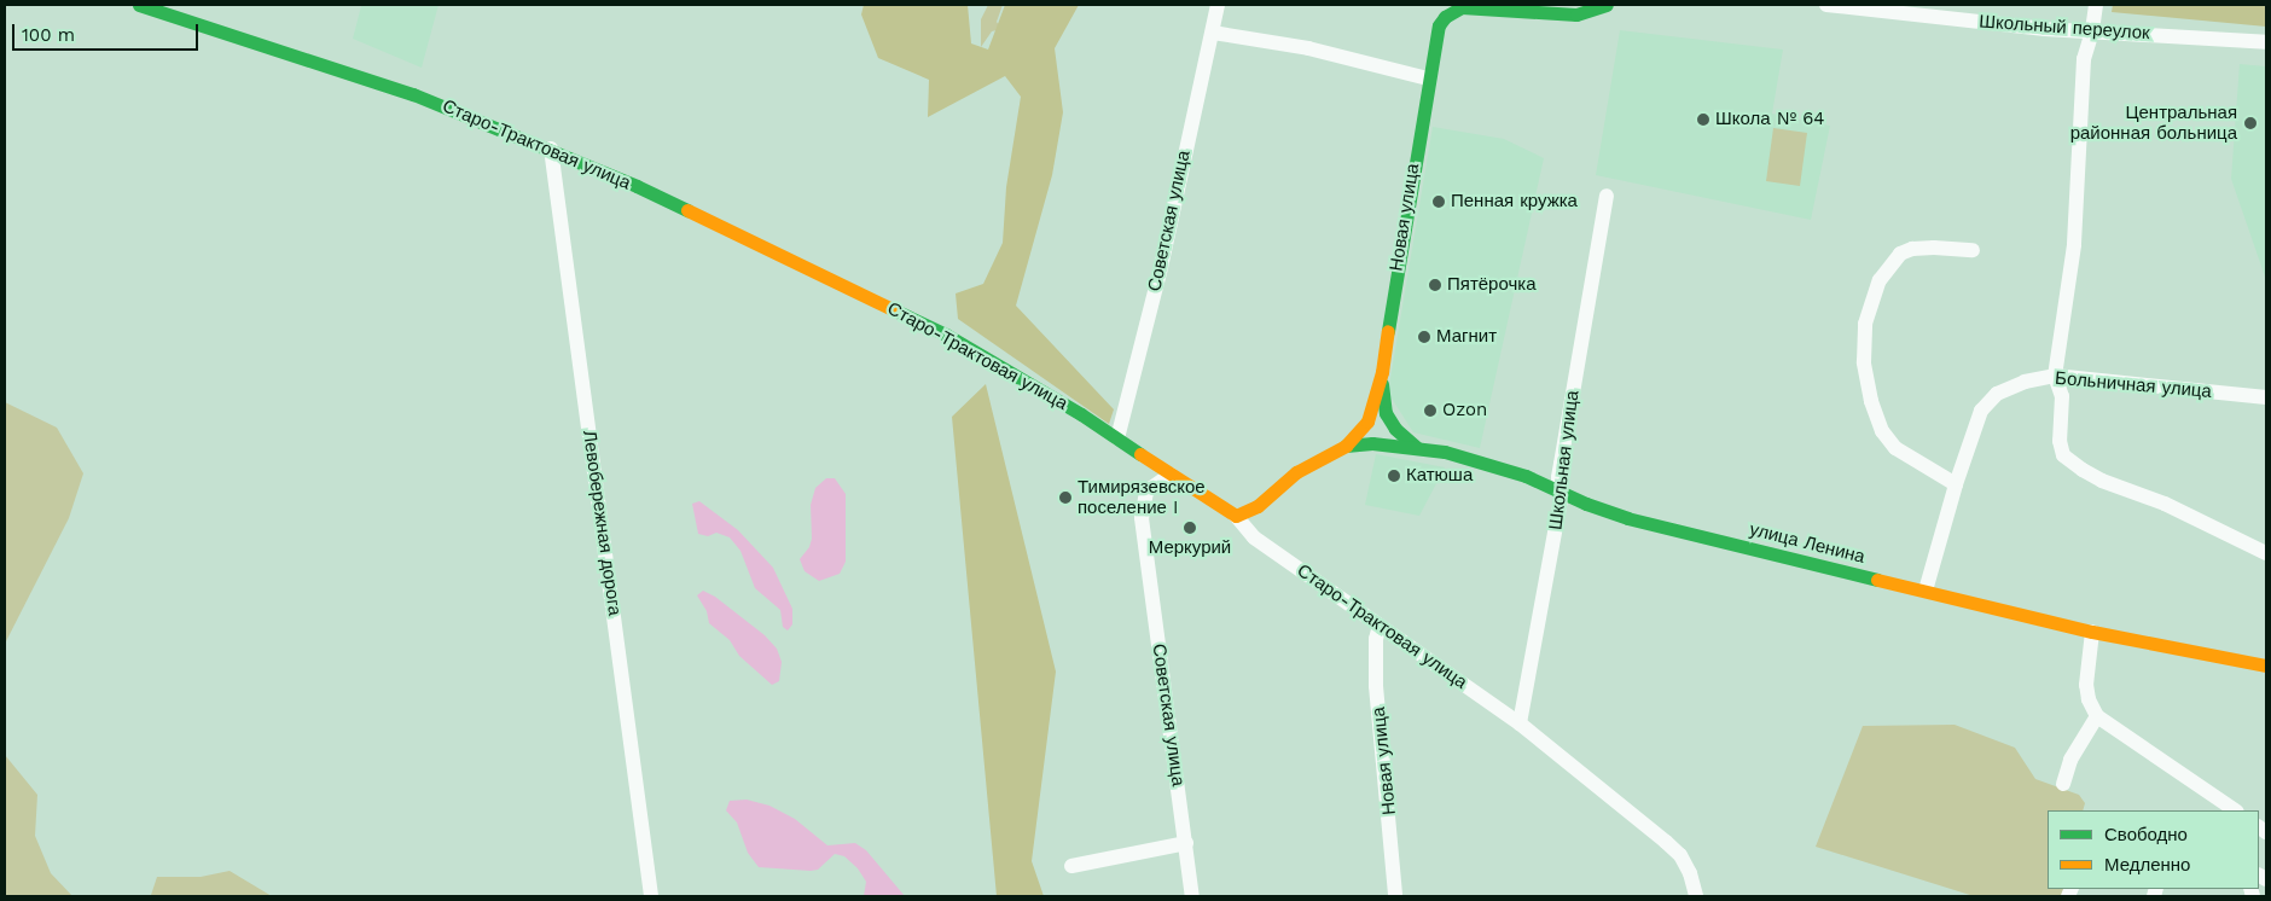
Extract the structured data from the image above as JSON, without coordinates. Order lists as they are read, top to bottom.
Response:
{
  "streets": {
    "street": [
      "Школьный переулок",
      "Старо-Трактовая улица",
      "Новая улица",
      "Советская улица",
      "Больничная улица",
      "Школьная улица",
      "Левобережная дорога",
      "улица Ленина"
    ]
  },
  "crossings": [
    ["Старо-Трактовая улица", "Новая улица"],
    ["Старо-Трактовая улица", "Советская улица"],
    ["Старо-Трактовая улица", "Школьная улица"],
    ["Старо-Трактовая улица", "Левобережная дорога"],
    ["Новая улица", "улица Ленина"],
    ["Больничная улица", "улица Ленина"],
    ["Школьная улица", "улица Ленина"]
  ],
  "places": [
    "Школа № 64",
    "Центральная районная больница",
    "Пенная кружка",
    "Пятёрочка",
    "Магнит",
    "Ozon",
    "Катюша",
    "Тимирязевское поселение I",
    "Меркурий"
  ],
  "legend": ["Свободно", "Медленно"],
  "scale_bar": "100 m"
}
